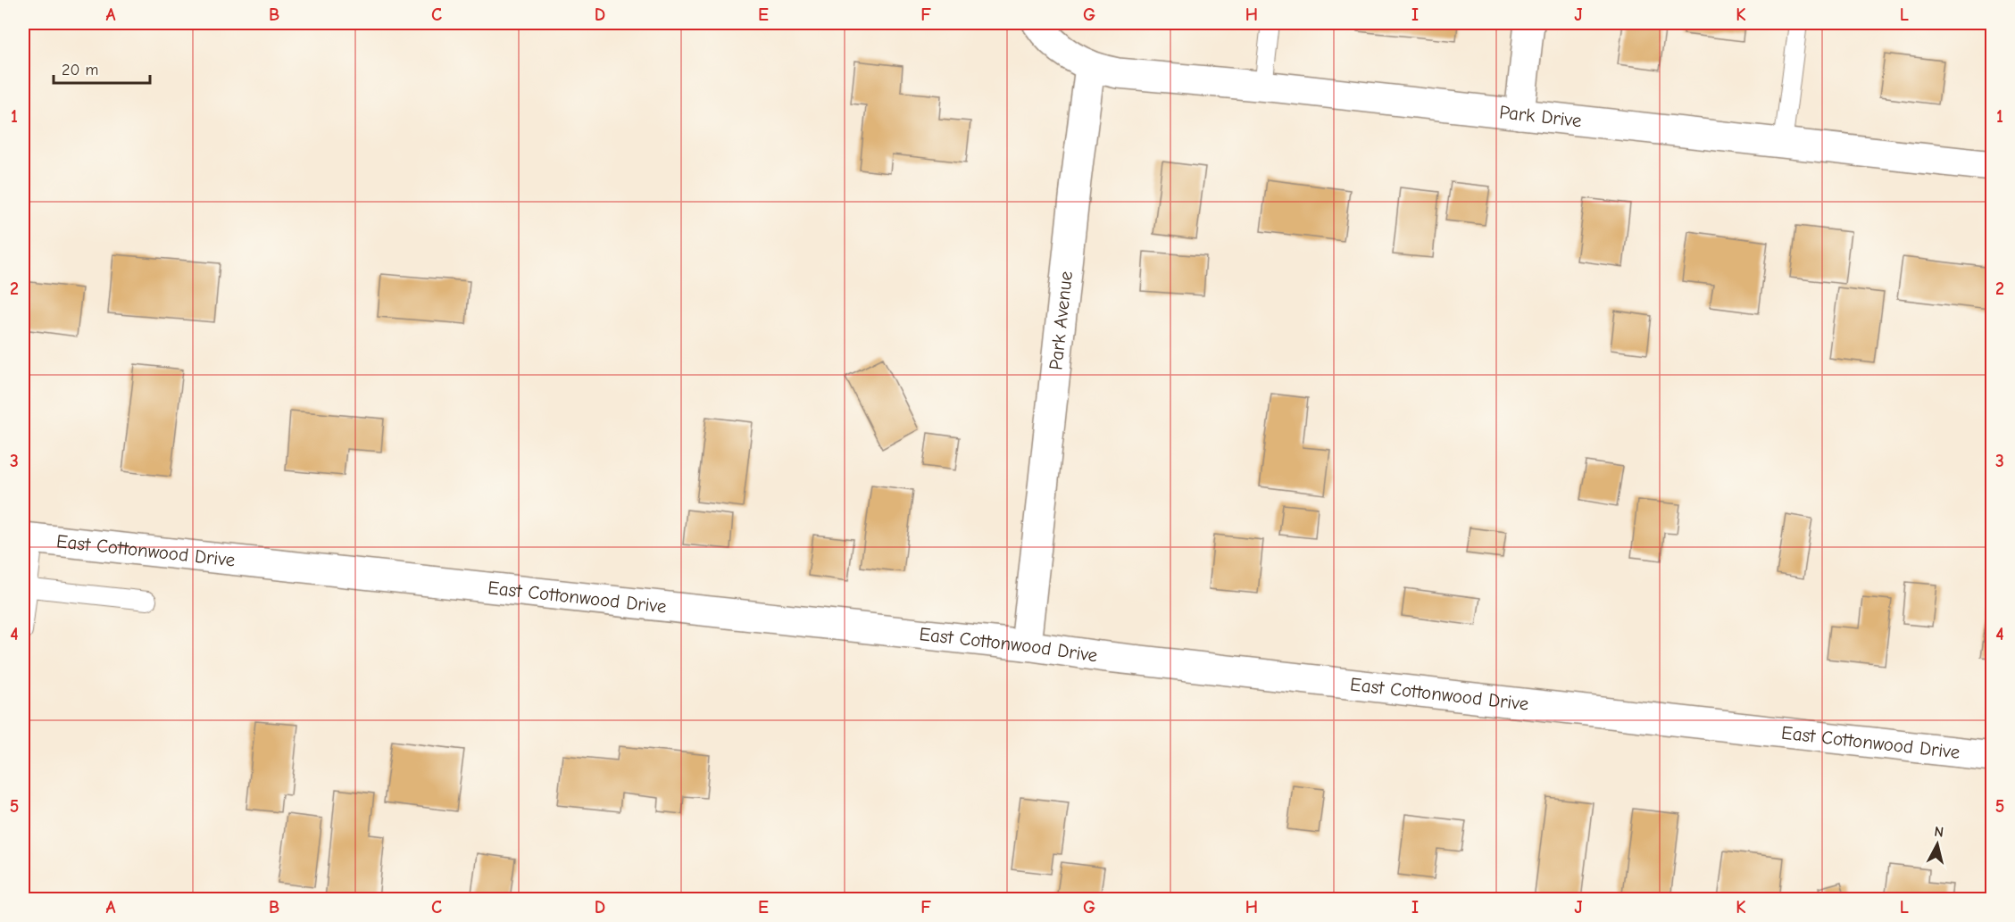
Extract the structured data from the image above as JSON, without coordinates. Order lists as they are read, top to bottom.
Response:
{
  "streets": {
    "street": ["Park Drive", "Park Avenue", "East Cottonwood Drive"]
  },
  "crossings": [
    ["Park Drive", "Park Avenue"],
    ["Park Avenue", "East Cottonwood Drive"]
  ],
  "scale_bar": "20 m",
  "north": "top",
  "grid": {
    "columns": [
      "A",
      "B",
      "C",
      "D",
      "E",
      "F",
      "G",
      "H",
      "I",
      "J",
      "K",
      "L"
    ],
    "rows": [
      "1",
      "2",
      "3",
      "4",
      "5"
    ]
  }
}
